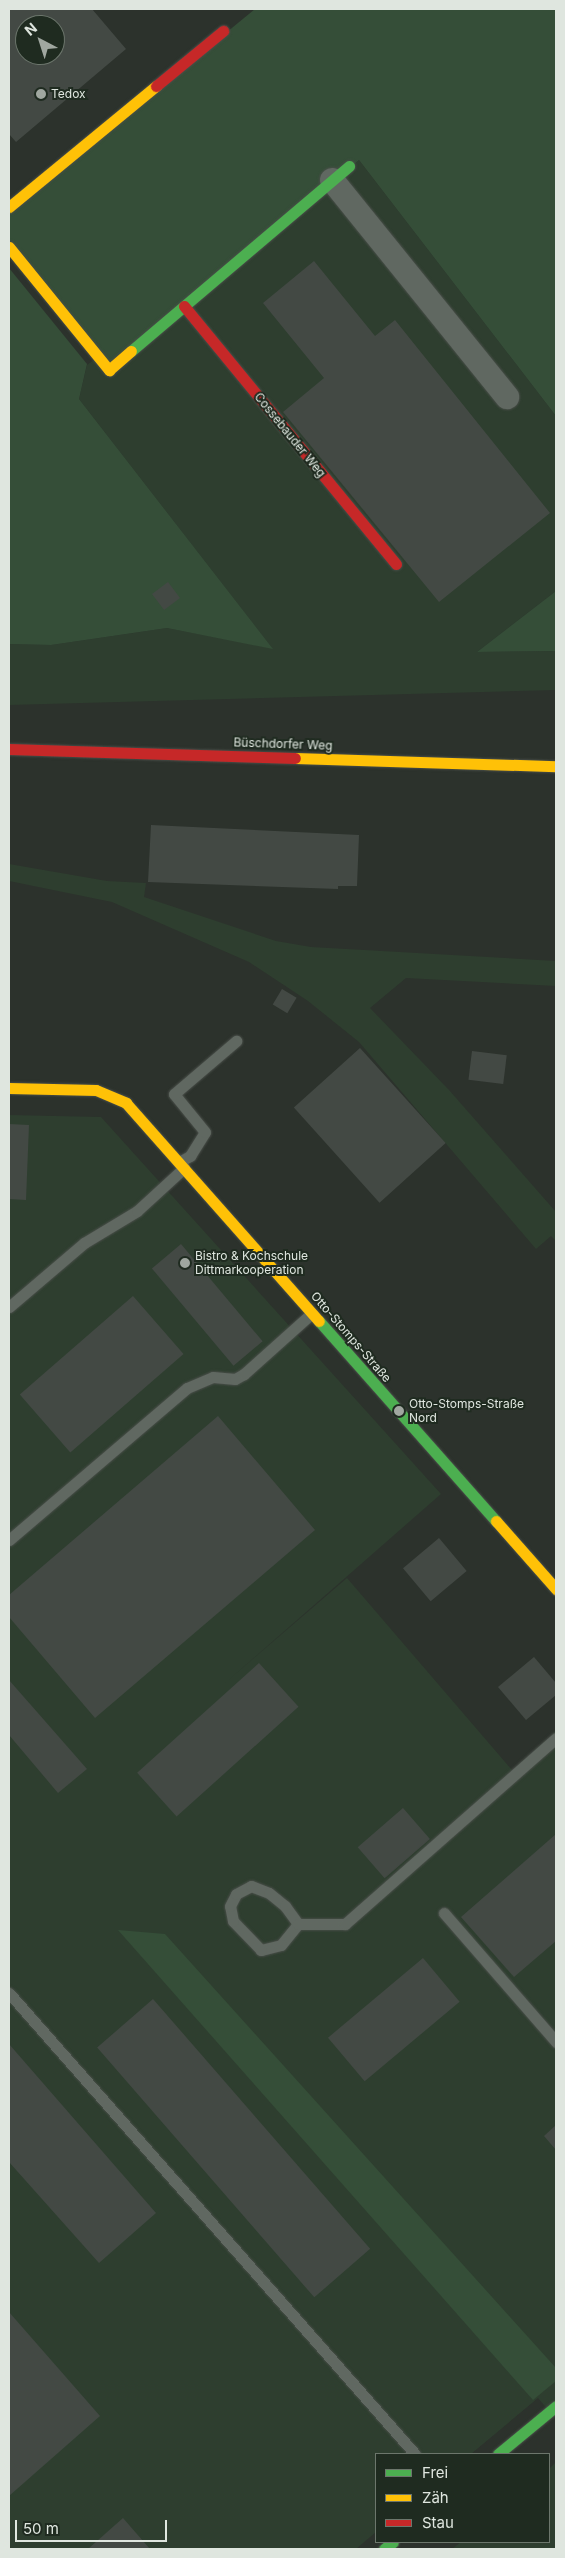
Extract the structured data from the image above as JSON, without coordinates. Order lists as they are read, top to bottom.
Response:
{
  "streets": {
    "street": ["Cossebauder Weg", "Büschdorfer Weg", "Otto-Stomps-Straße"]
  },
  "places": ["Tedox", "Bistro & Kochschule Dittmarkooperation", "Otto-Stomps-Straße Nord"],
  "legend": ["Frei", "Zäh", "Stau"],
  "scale_bar": "50 m",
  "north": "top left"
}
